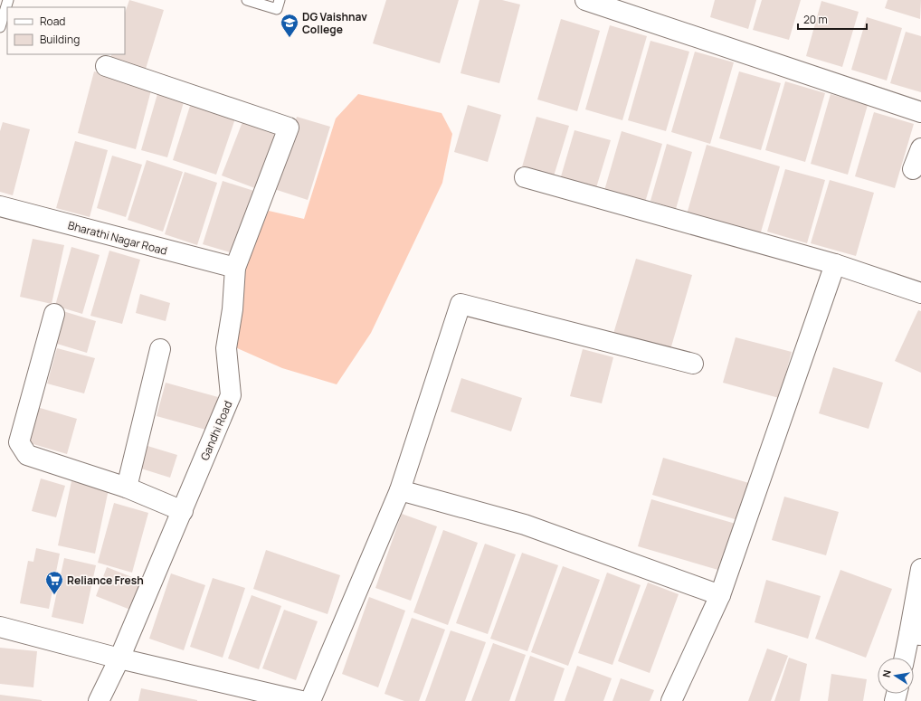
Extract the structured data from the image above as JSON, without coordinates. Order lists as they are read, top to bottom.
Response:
{
  "streets": {
    "street": ["Bharathi Nagar Road", "Gandhi Road"]
  },
  "crossings": [
    ["Bharathi Nagar Road", "Gandhi Road"]
  ],
  "places": {
    "school or university": ["DG Vaishnav College"],
    "supermarket": ["Reliance Fresh"]
  },
  "legend": ["Road", "Building"],
  "scale_bar": "20 m",
  "north": "left"
}
